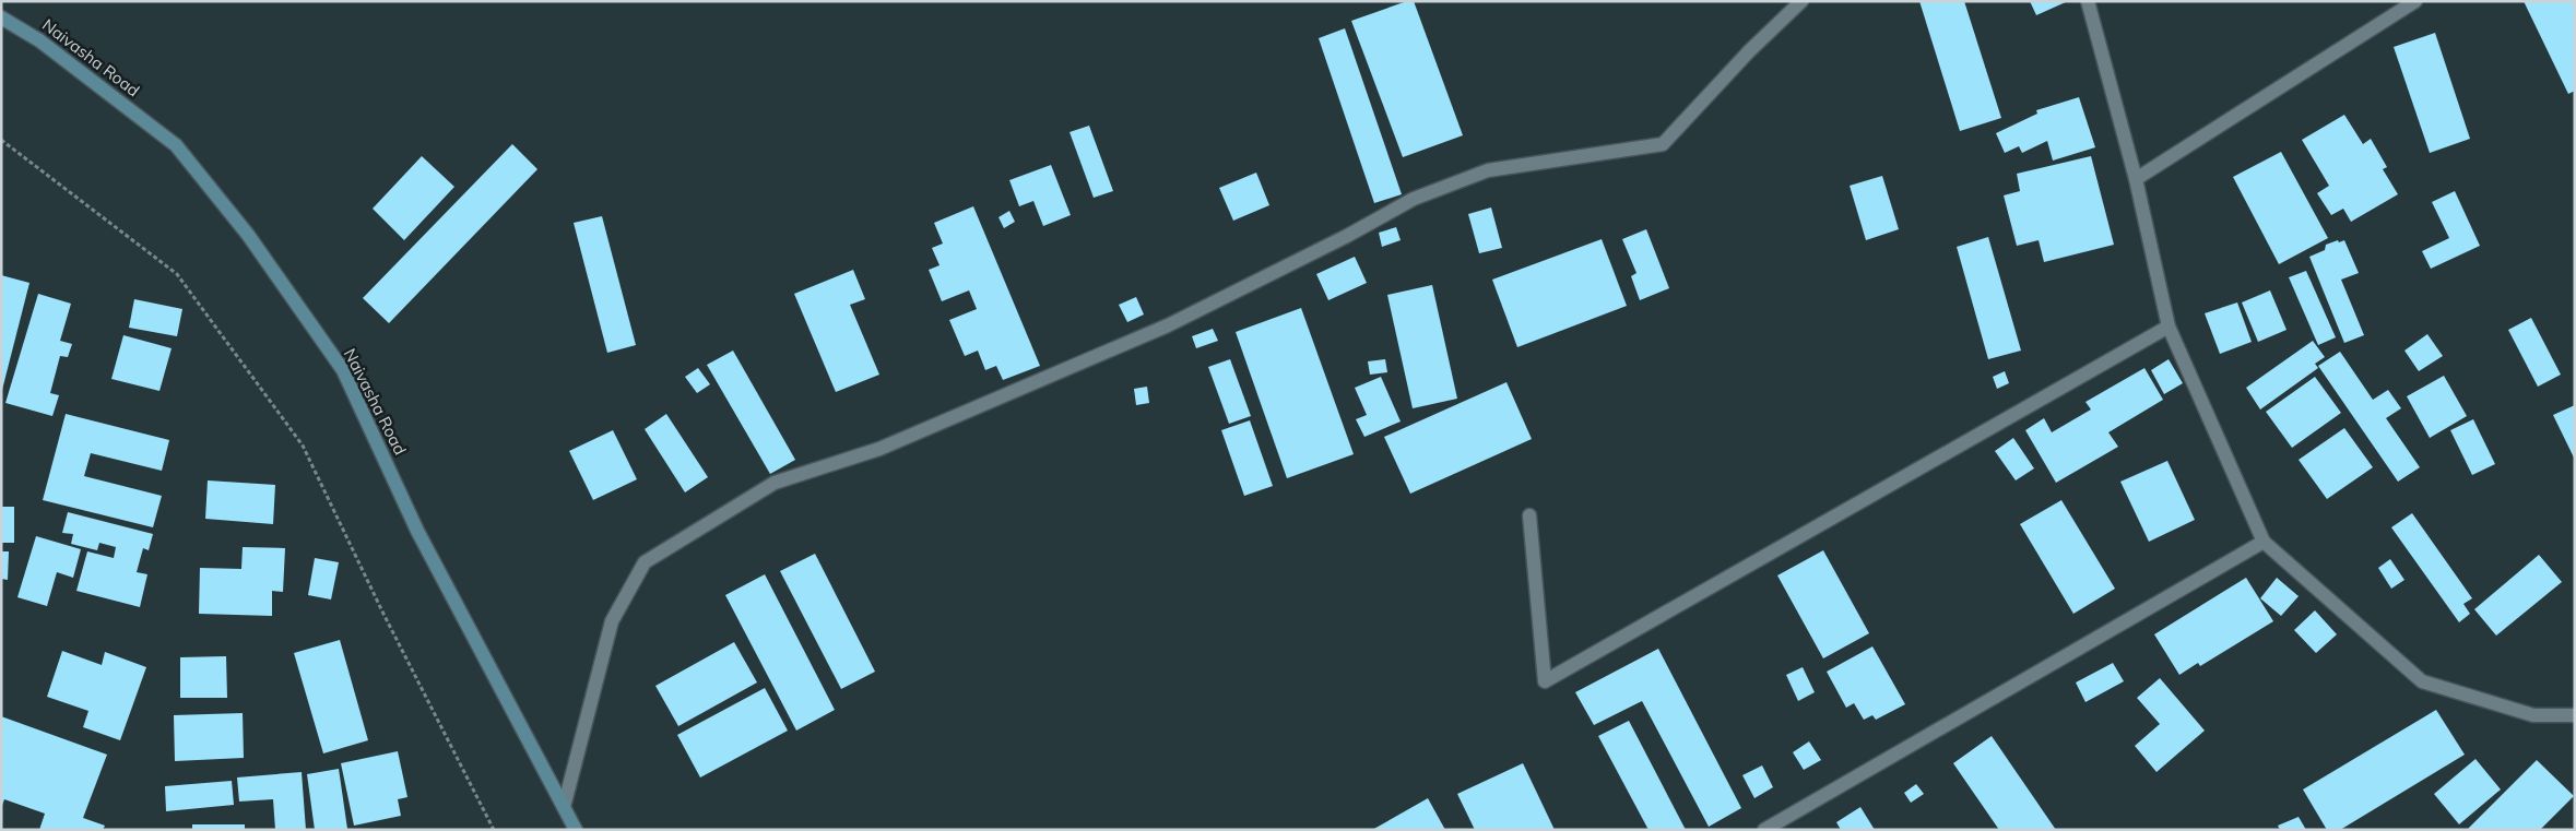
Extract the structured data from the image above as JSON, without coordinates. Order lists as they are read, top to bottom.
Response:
{
  "streets": {
    "main road": ["Naivasha Road"]
  }
}
